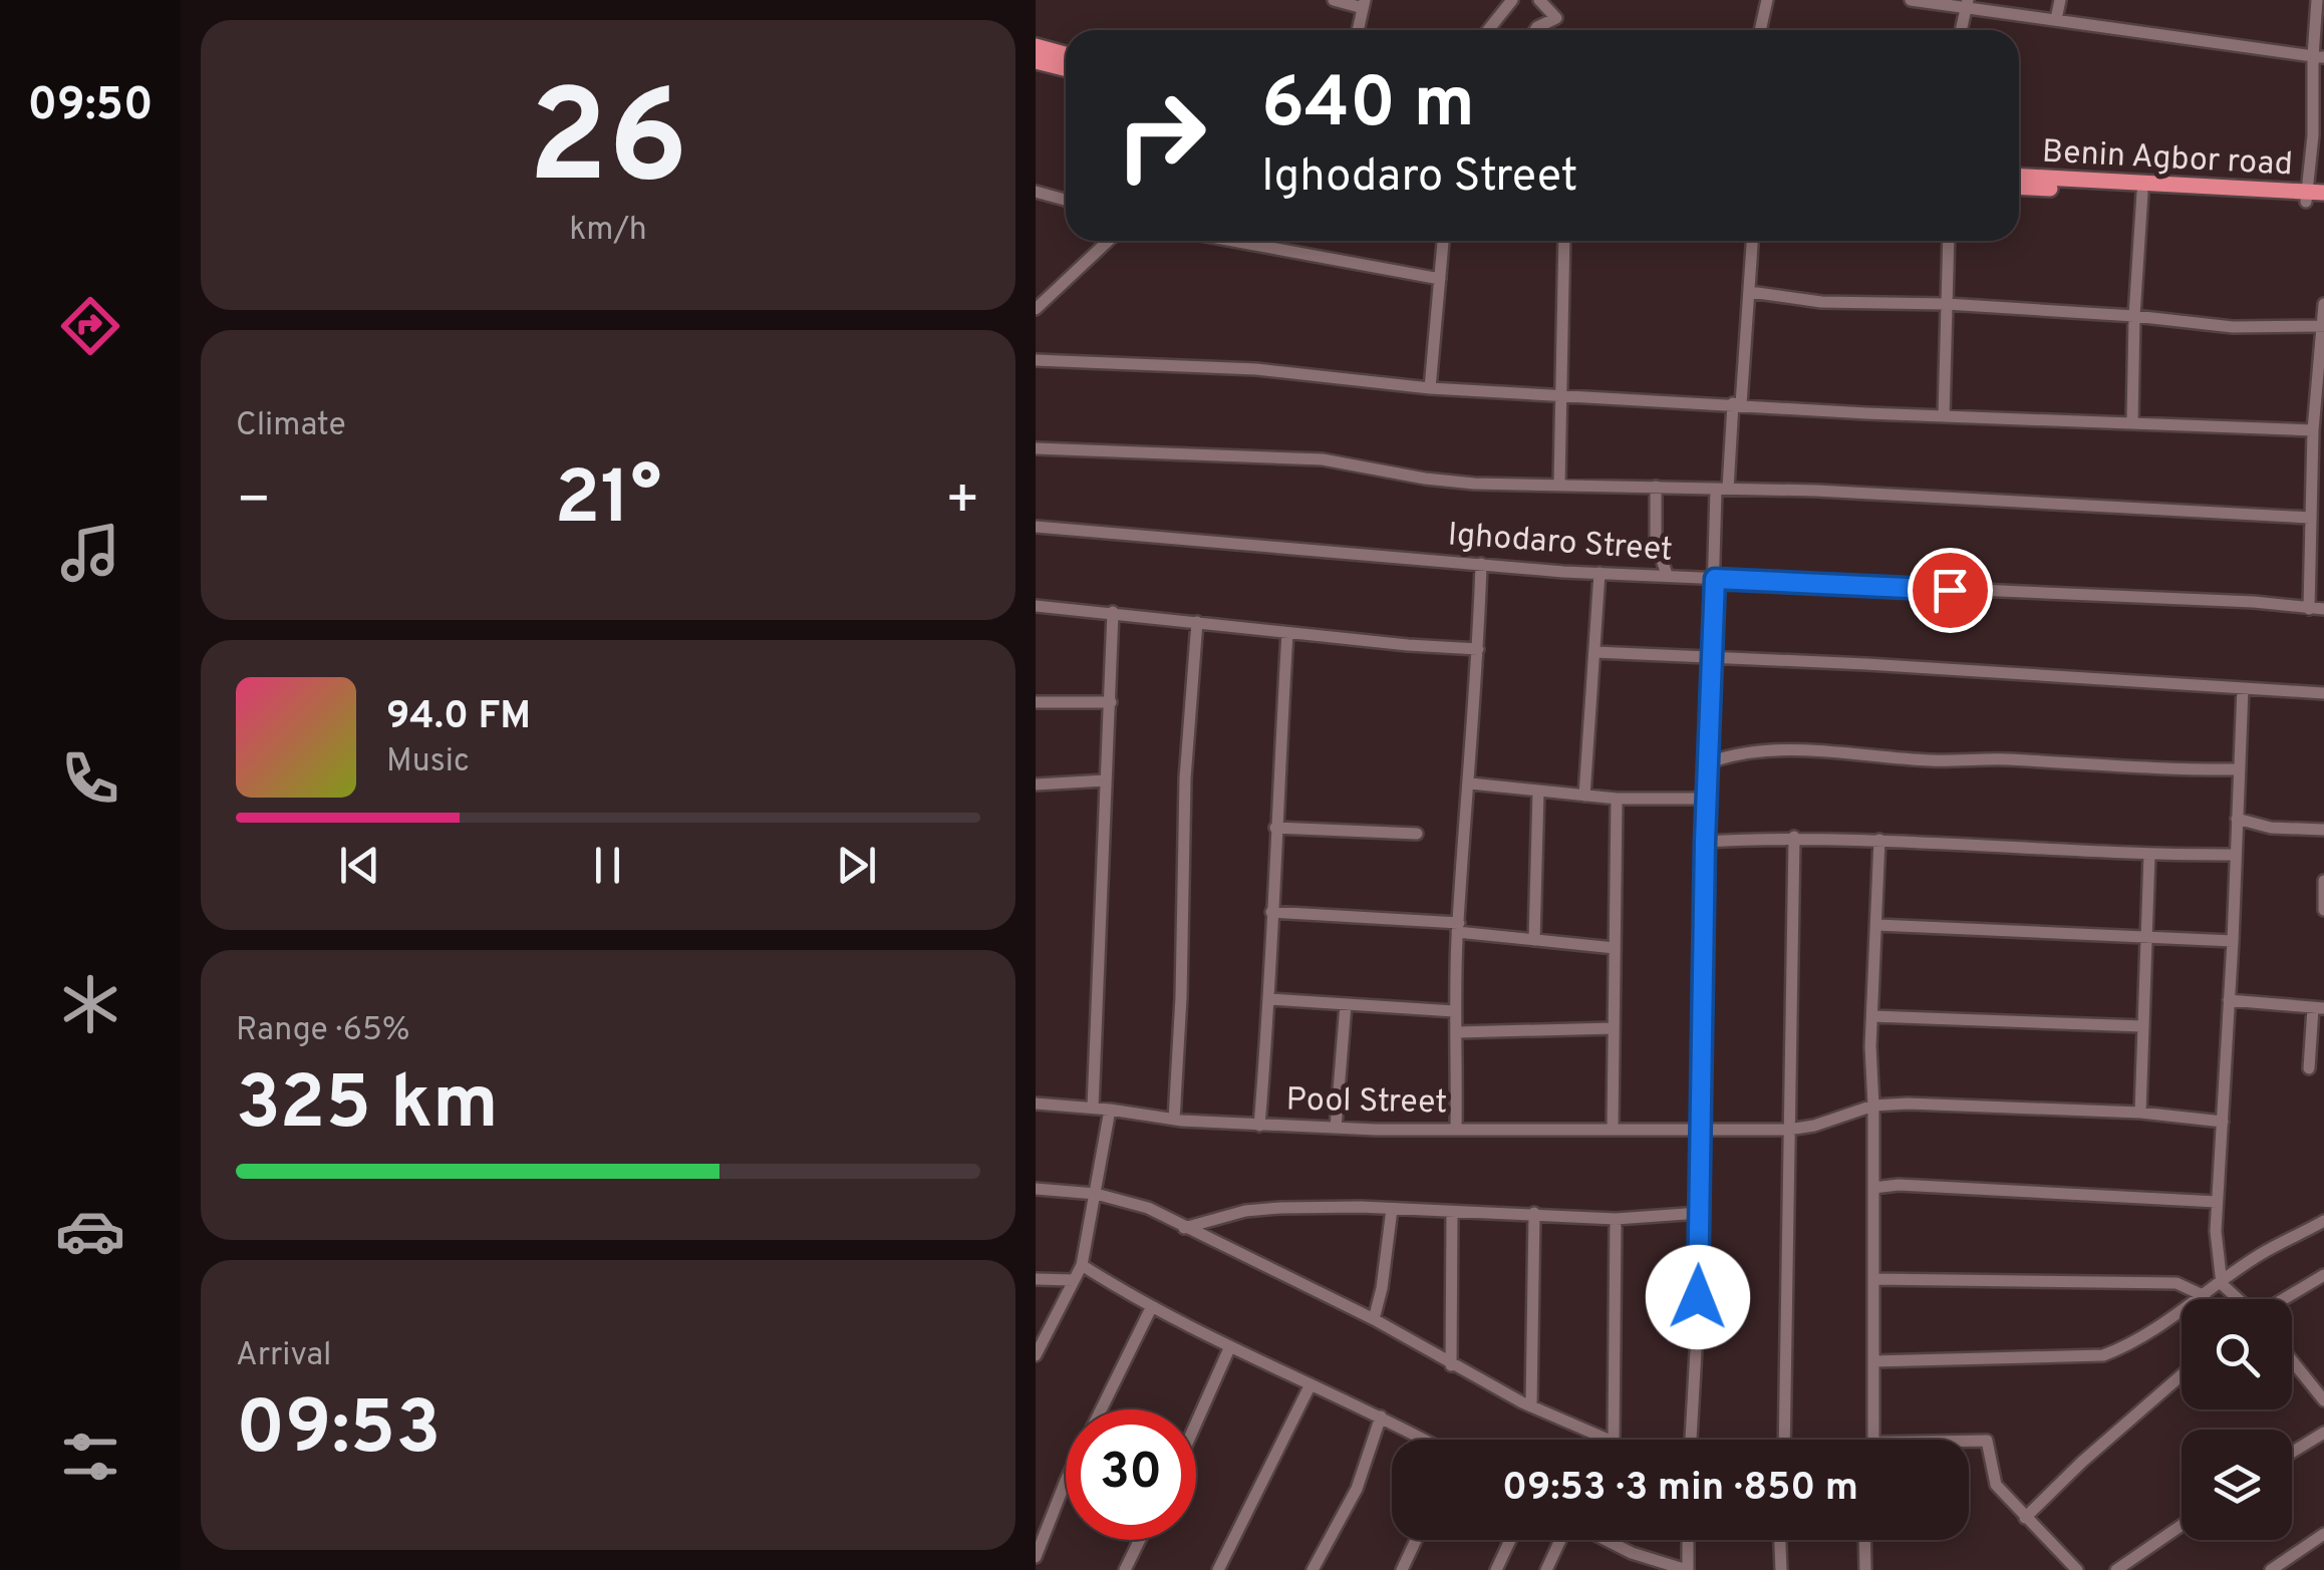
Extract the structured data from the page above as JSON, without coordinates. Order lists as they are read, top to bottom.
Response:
{
  "streets": {
    "highway": ["Benin Agbor road"],
    "street": ["Ighodaro Street", "Pool Street"]
  },
  "page": {
    "tabs": "09:50",
    "tile": [
      ["26", "km/h"],
      "Climate",
      ["Range · 65%", "325 km"],
      ["Arrival", "09:53"]
    ],
    "turn": ["640 m", "Ighodaro Street"],
    "heat": ["−", "21°", "+"],
    "song": ["94.0 FM", "Music"],
    "limit": "30",
    "trip": "09:53 · 3 min · 850 m"
  }
}
